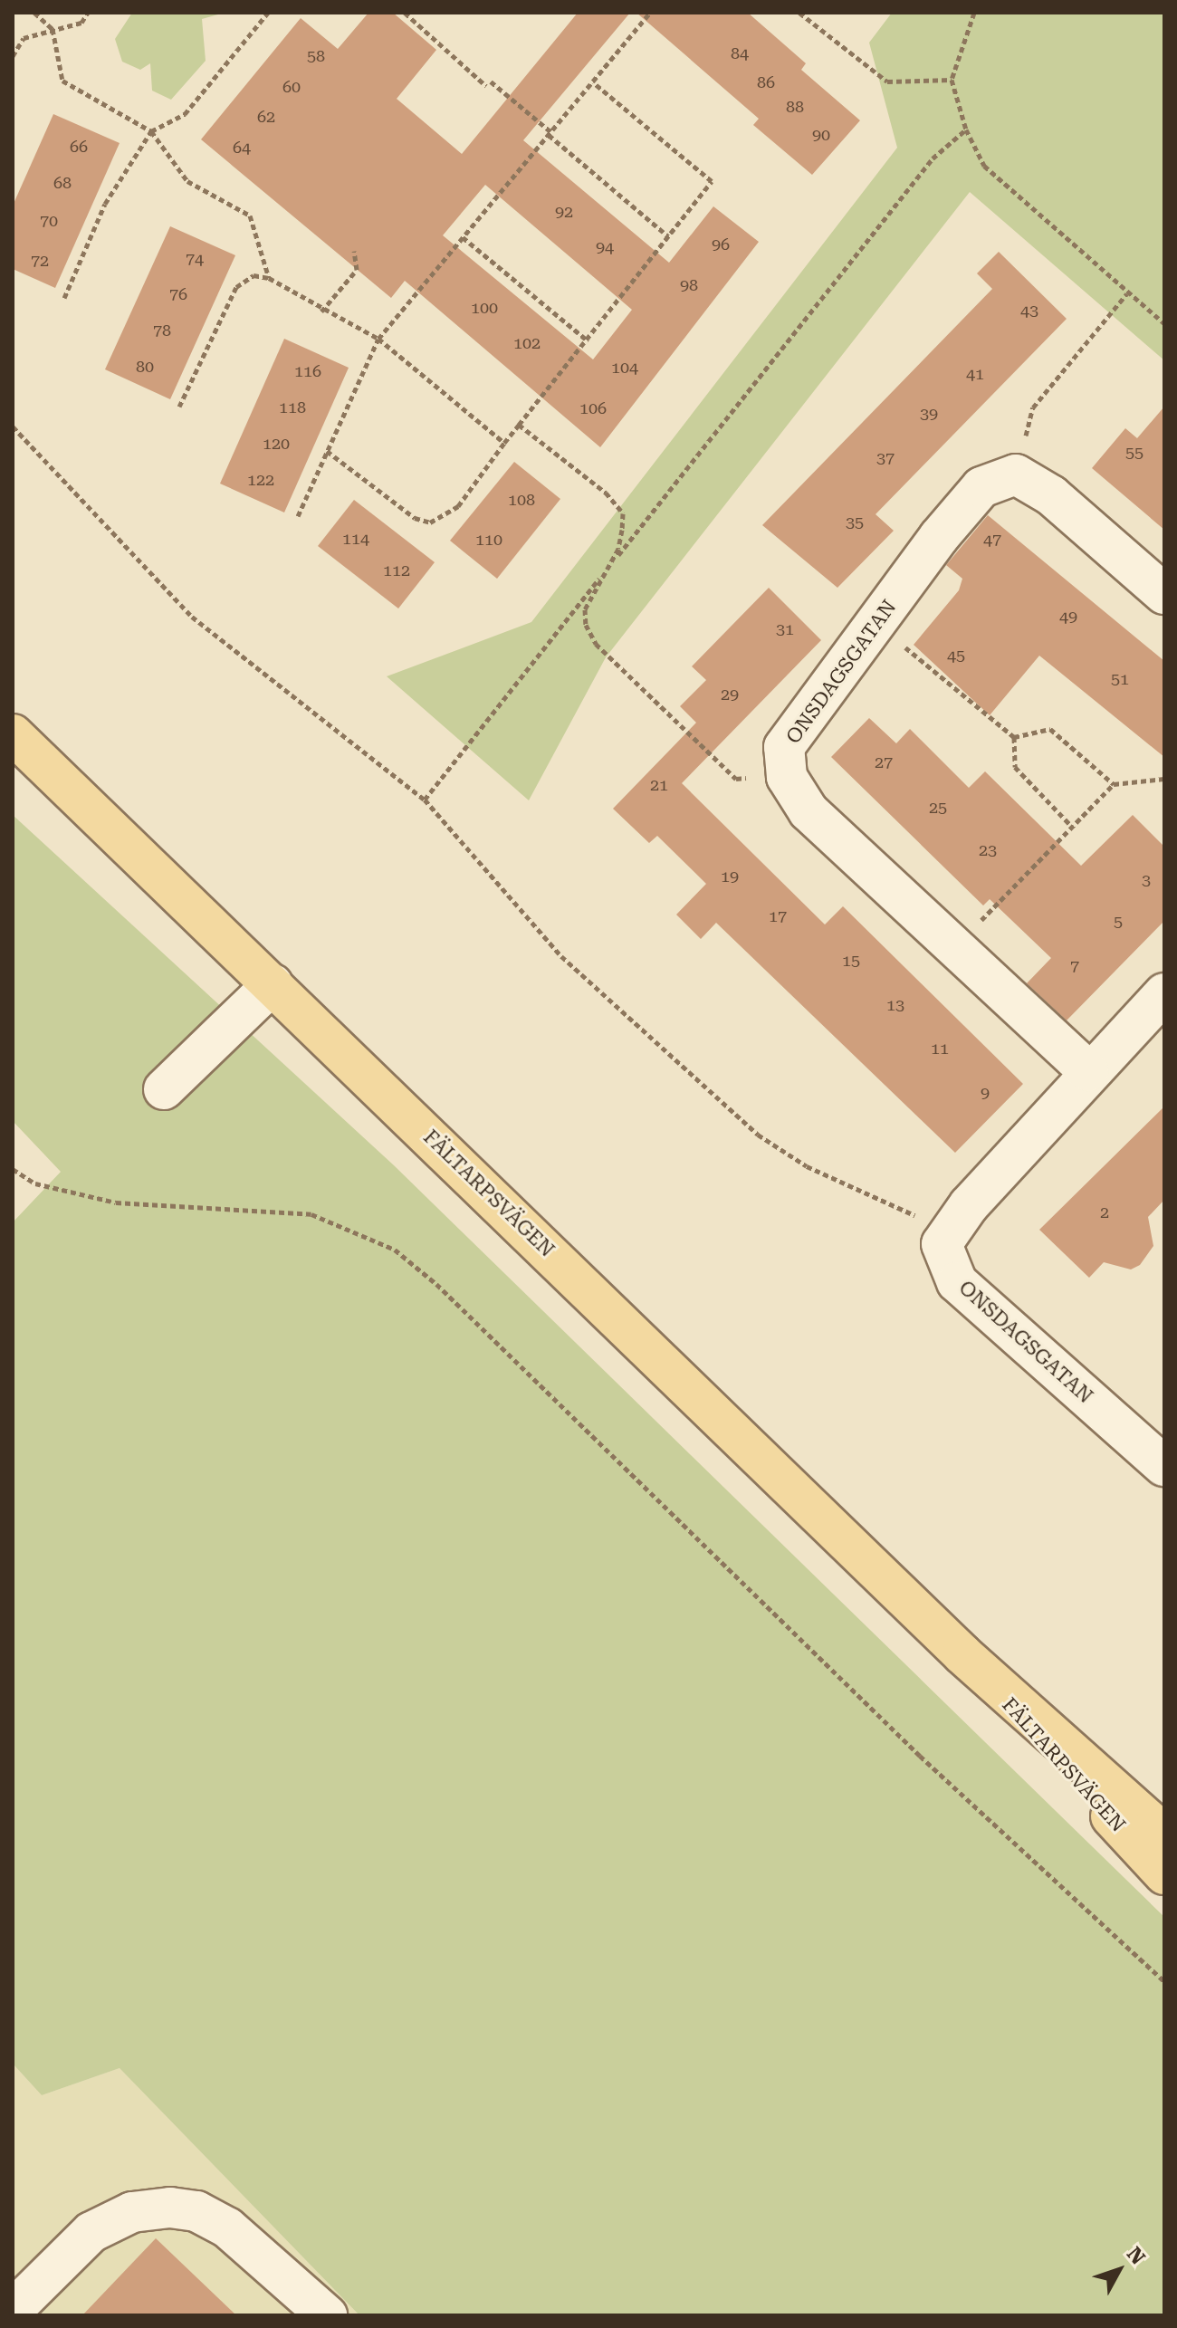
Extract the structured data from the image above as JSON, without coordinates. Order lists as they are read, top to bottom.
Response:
{
  "streets": {
    "main road": ["FÄLTARPSVÄGEN"],
    "street": ["ONSDAGSGATAN"]
  },
  "house_numbers": [
    "84",
    "58",
    "86",
    "60",
    "88",
    "62",
    "90",
    "66",
    "64",
    "68",
    "92",
    "70",
    "96",
    "94",
    "74",
    "72",
    "98",
    "76",
    "100",
    "43",
    "78",
    "102",
    "80",
    "104",
    "116",
    "41",
    "118",
    "106",
    "39",
    "120",
    "55",
    "37",
    "122",
    "108",
    "35",
    "114",
    "110",
    "47",
    "112",
    "49",
    "31",
    "45",
    "51",
    "29",
    "27",
    "21",
    "25",
    "23",
    "19",
    "3",
    "17",
    "5",
    "15",
    "7",
    "13",
    "11",
    "9",
    "2"
  ],
  "north": "top right"
}
